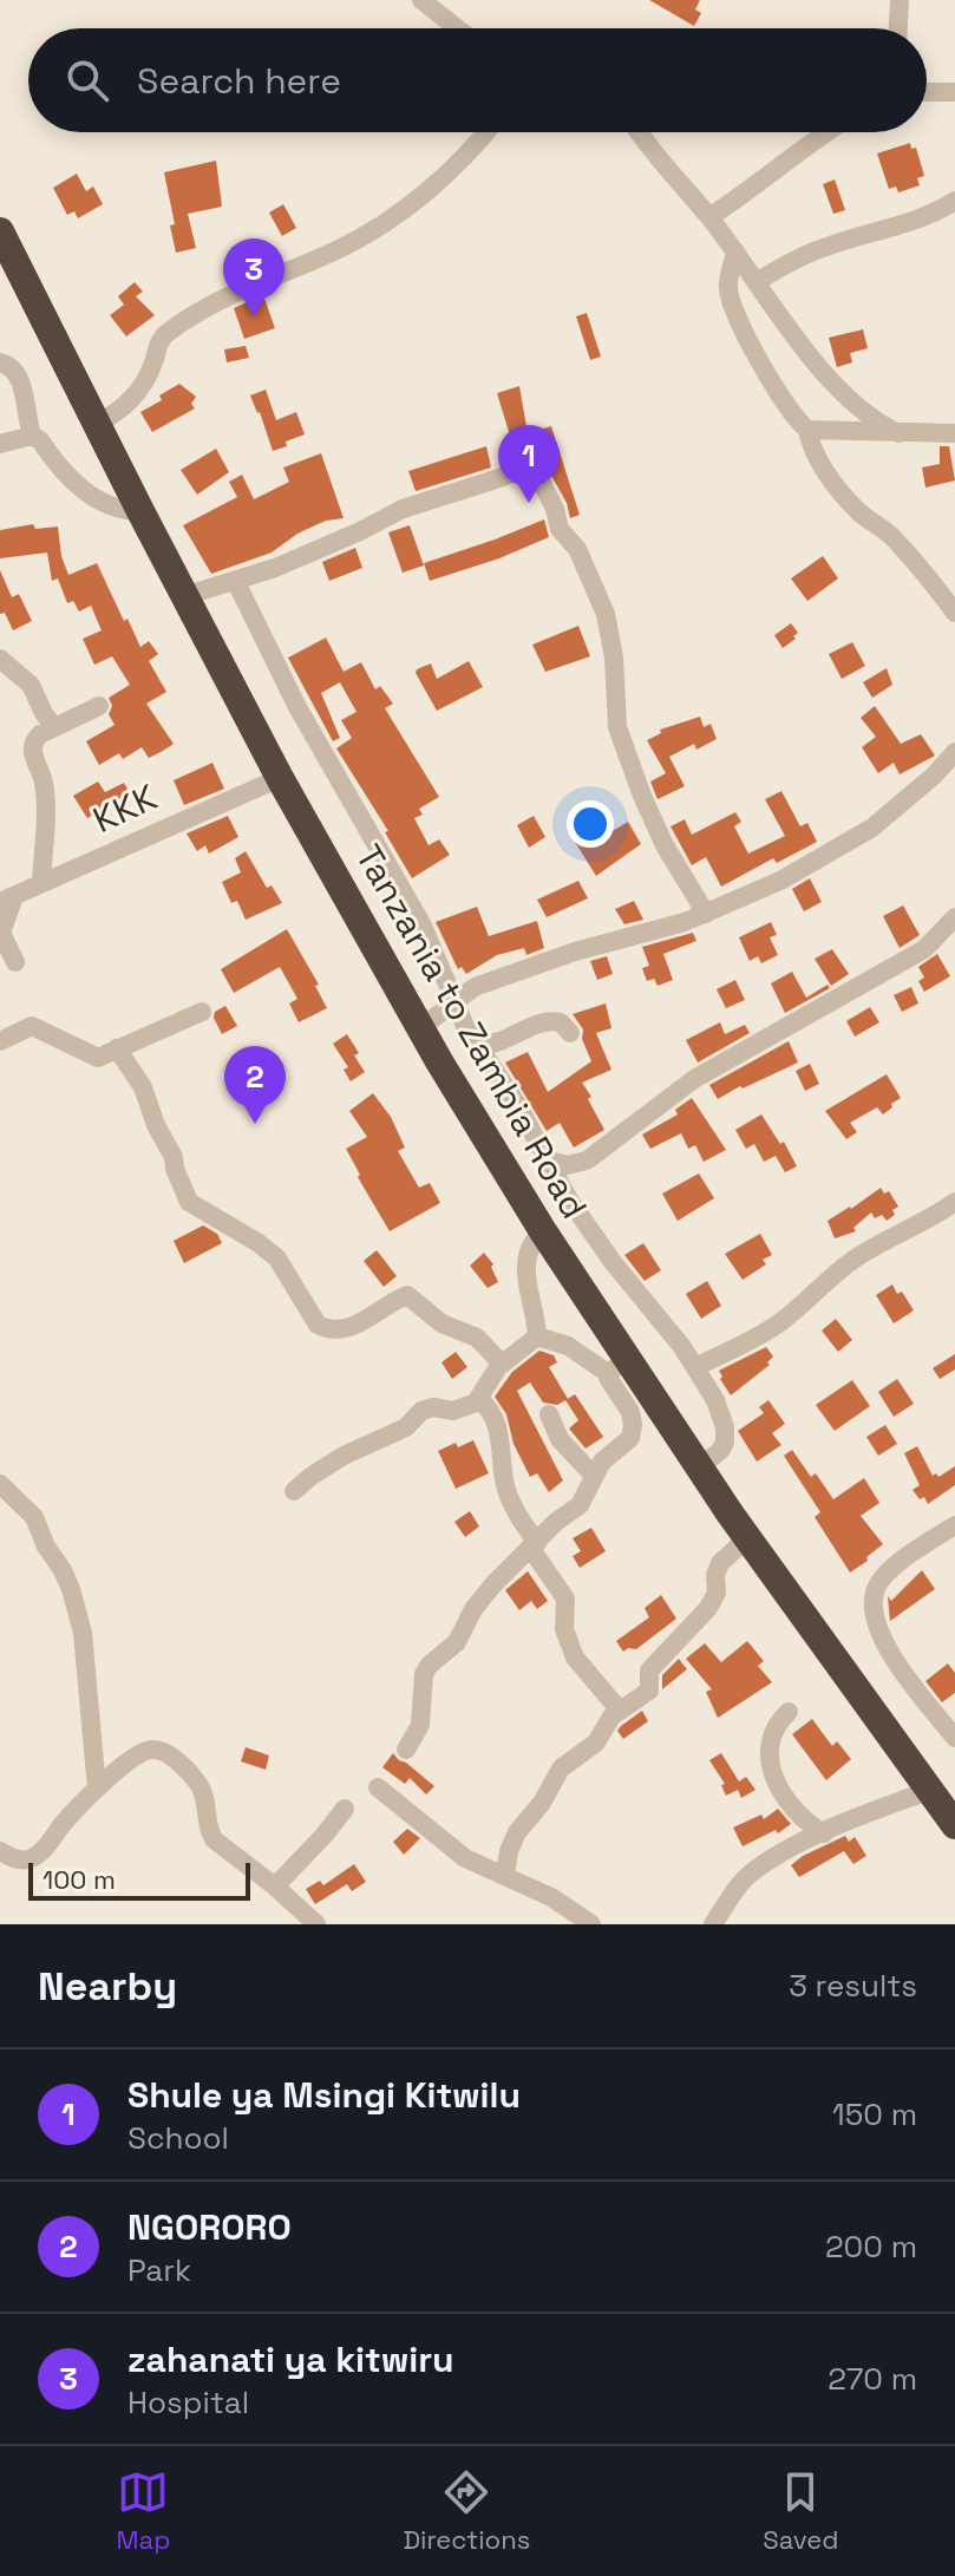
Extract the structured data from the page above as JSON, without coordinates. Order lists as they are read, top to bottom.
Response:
{
  "streets": {
    "highway": ["Tanzania to Zambia Road"],
    "street": ["KKK"]
  },
  "crossings": [
    ["KKK", "Tanzania to Zambia Road"]
  ],
  "scale_bar": "100 m",
  "page": {
    "search": "Search here",
    "pins": ["3", "1", "2"],
    "scale": "100 m",
    "heading": ["Nearby", "3 results"],
    "list": [
      {
        "mark": "1",
        "name": "Shule ya Msingi Kitwilu",
        "note": "School",
        "value": "150 m"
      },
      {
        "mark": "2",
        "name": "NGORORO",
        "note": "Park",
        "value": "200 m"
      },
      {
        "mark": "3",
        "name": "zahanati ya kitwiru",
        "note": "Hospital",
        "value": "270 m"
      }
    ],
    "nav": ["Map", "Directions", "Saved"]
  }
}
